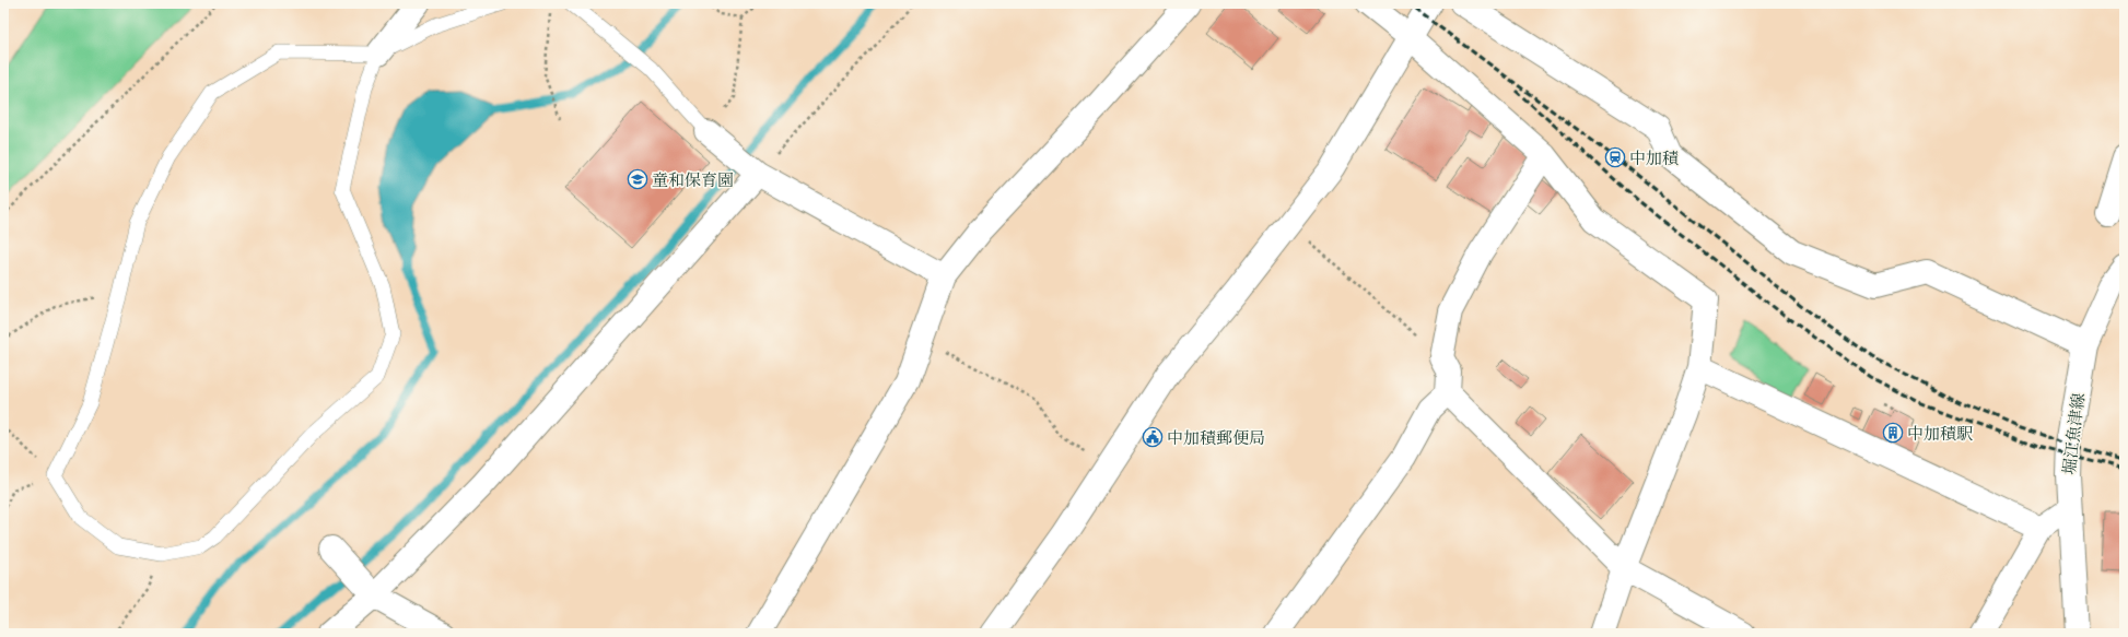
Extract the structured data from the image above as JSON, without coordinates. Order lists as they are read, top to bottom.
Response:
{
  "streets": {
    "street": ["堀江魚津線"]
  },
  "places": {
    "station": ["中加積"],
    "school or university": ["童和保育園"],
    "building": ["中加積駅"],
    "public building": ["中加積郵便局"]
  }
}
